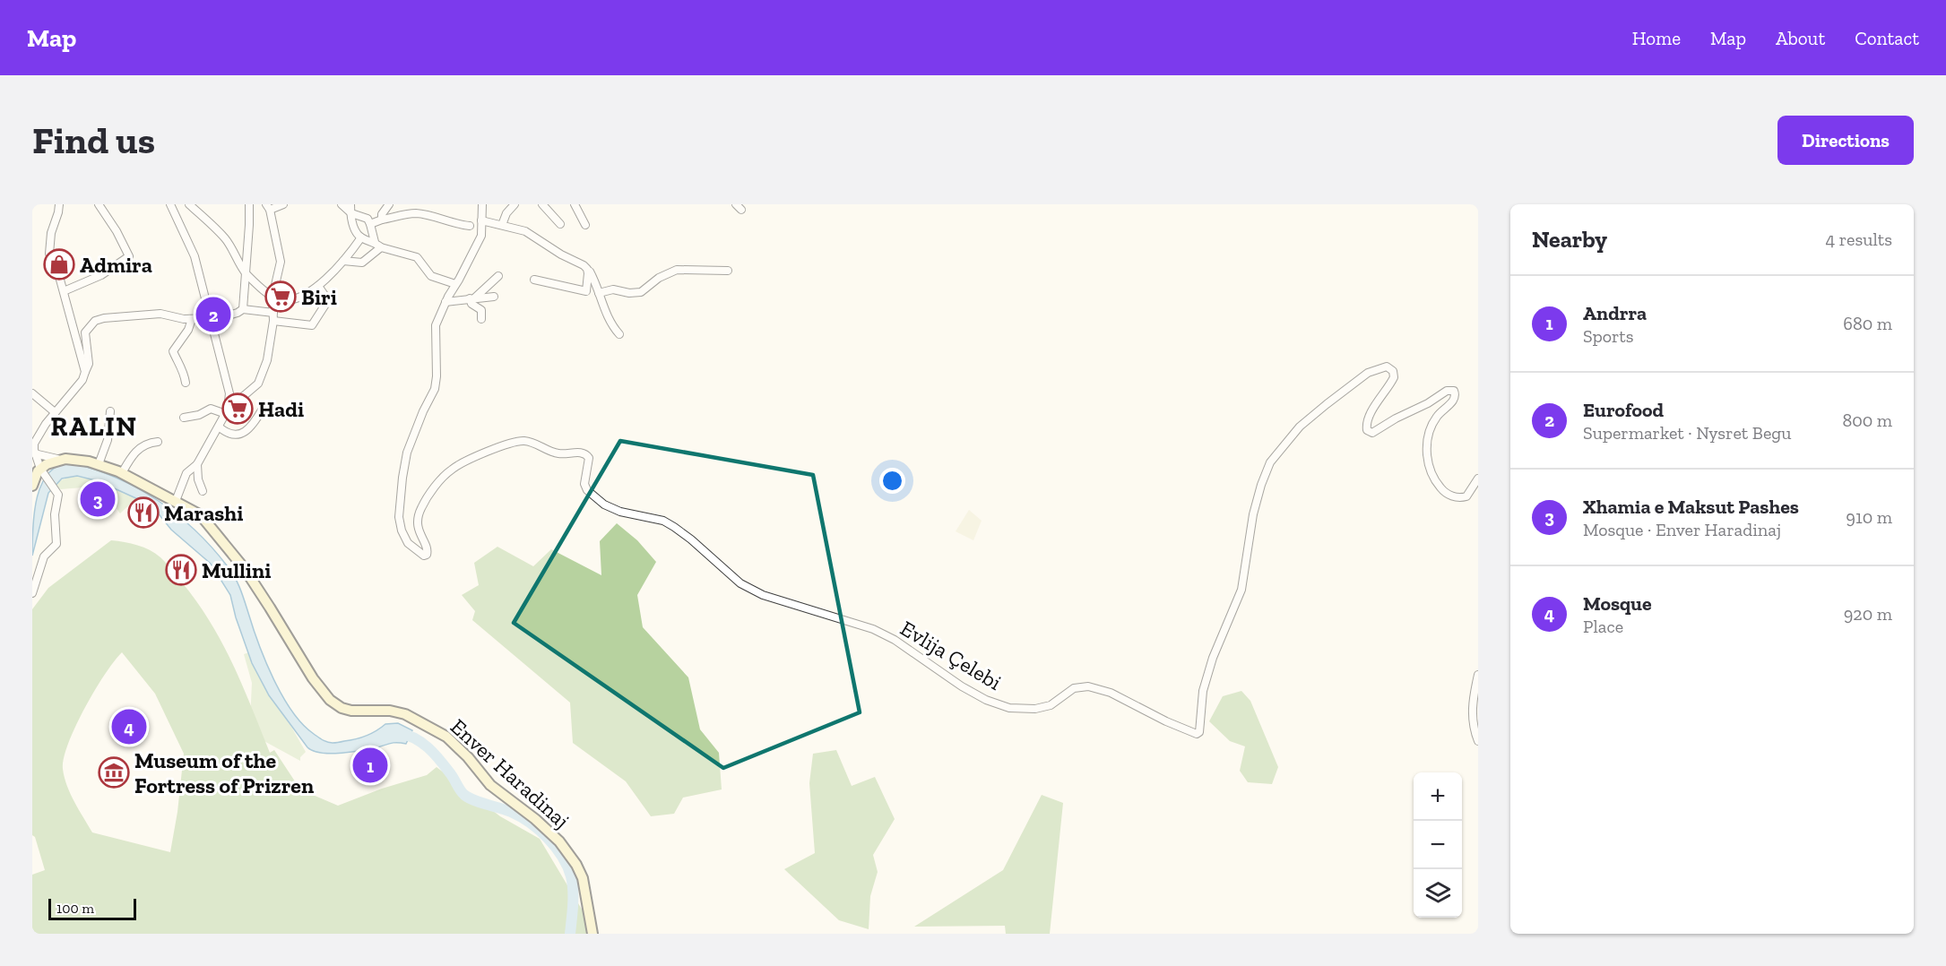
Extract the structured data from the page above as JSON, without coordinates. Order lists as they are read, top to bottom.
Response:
{
  "streets": {
    "main road": ["Enver Haradinaj"],
    "street": ["Evlija Çelebi"]
  },
  "districts": ["RALIN"],
  "places": {
    "shop": ["Admira"],
    "supermarket": ["Biri", "Hadi"],
    "restaurant": ["Marashi", "Mullini"],
    "museum": ["Museum of the Fortress of Prizren"]
  },
  "scale_bar": "100 m",
  "page": {
    "header": "Map",
    "nav": [
      "Home",
      "Map",
      "About",
      "Contact"
    ],
    "buttons": "Directions",
    "title": "Find us",
    "heading": ["Nearby", "4 results"],
    "list": [
      {
        "mark": "1",
        "name": "Andrra",
        "note": "Sports",
        "value": "680 m"
      },
      {
        "mark": "2",
        "name": "Eurofood",
        "note": "Supermarket · Nysret Begu",
        "value": "800 m"
      },
      {
        "mark": "3",
        "name": "Xhamia e Maksut Pashes",
        "note": "Mosque · Enver Haradinaj",
        "value": "910 m"
      },
      {
        "mark": "4",
        "name": "Mosque",
        "note": "Place",
        "value": "920 m"
      }
    ],
    "pins": [
      "2",
      "3",
      "4",
      "1"
    ],
    "map_buttons": ["+", "−"],
    "scale": "100 m"
  }
}
